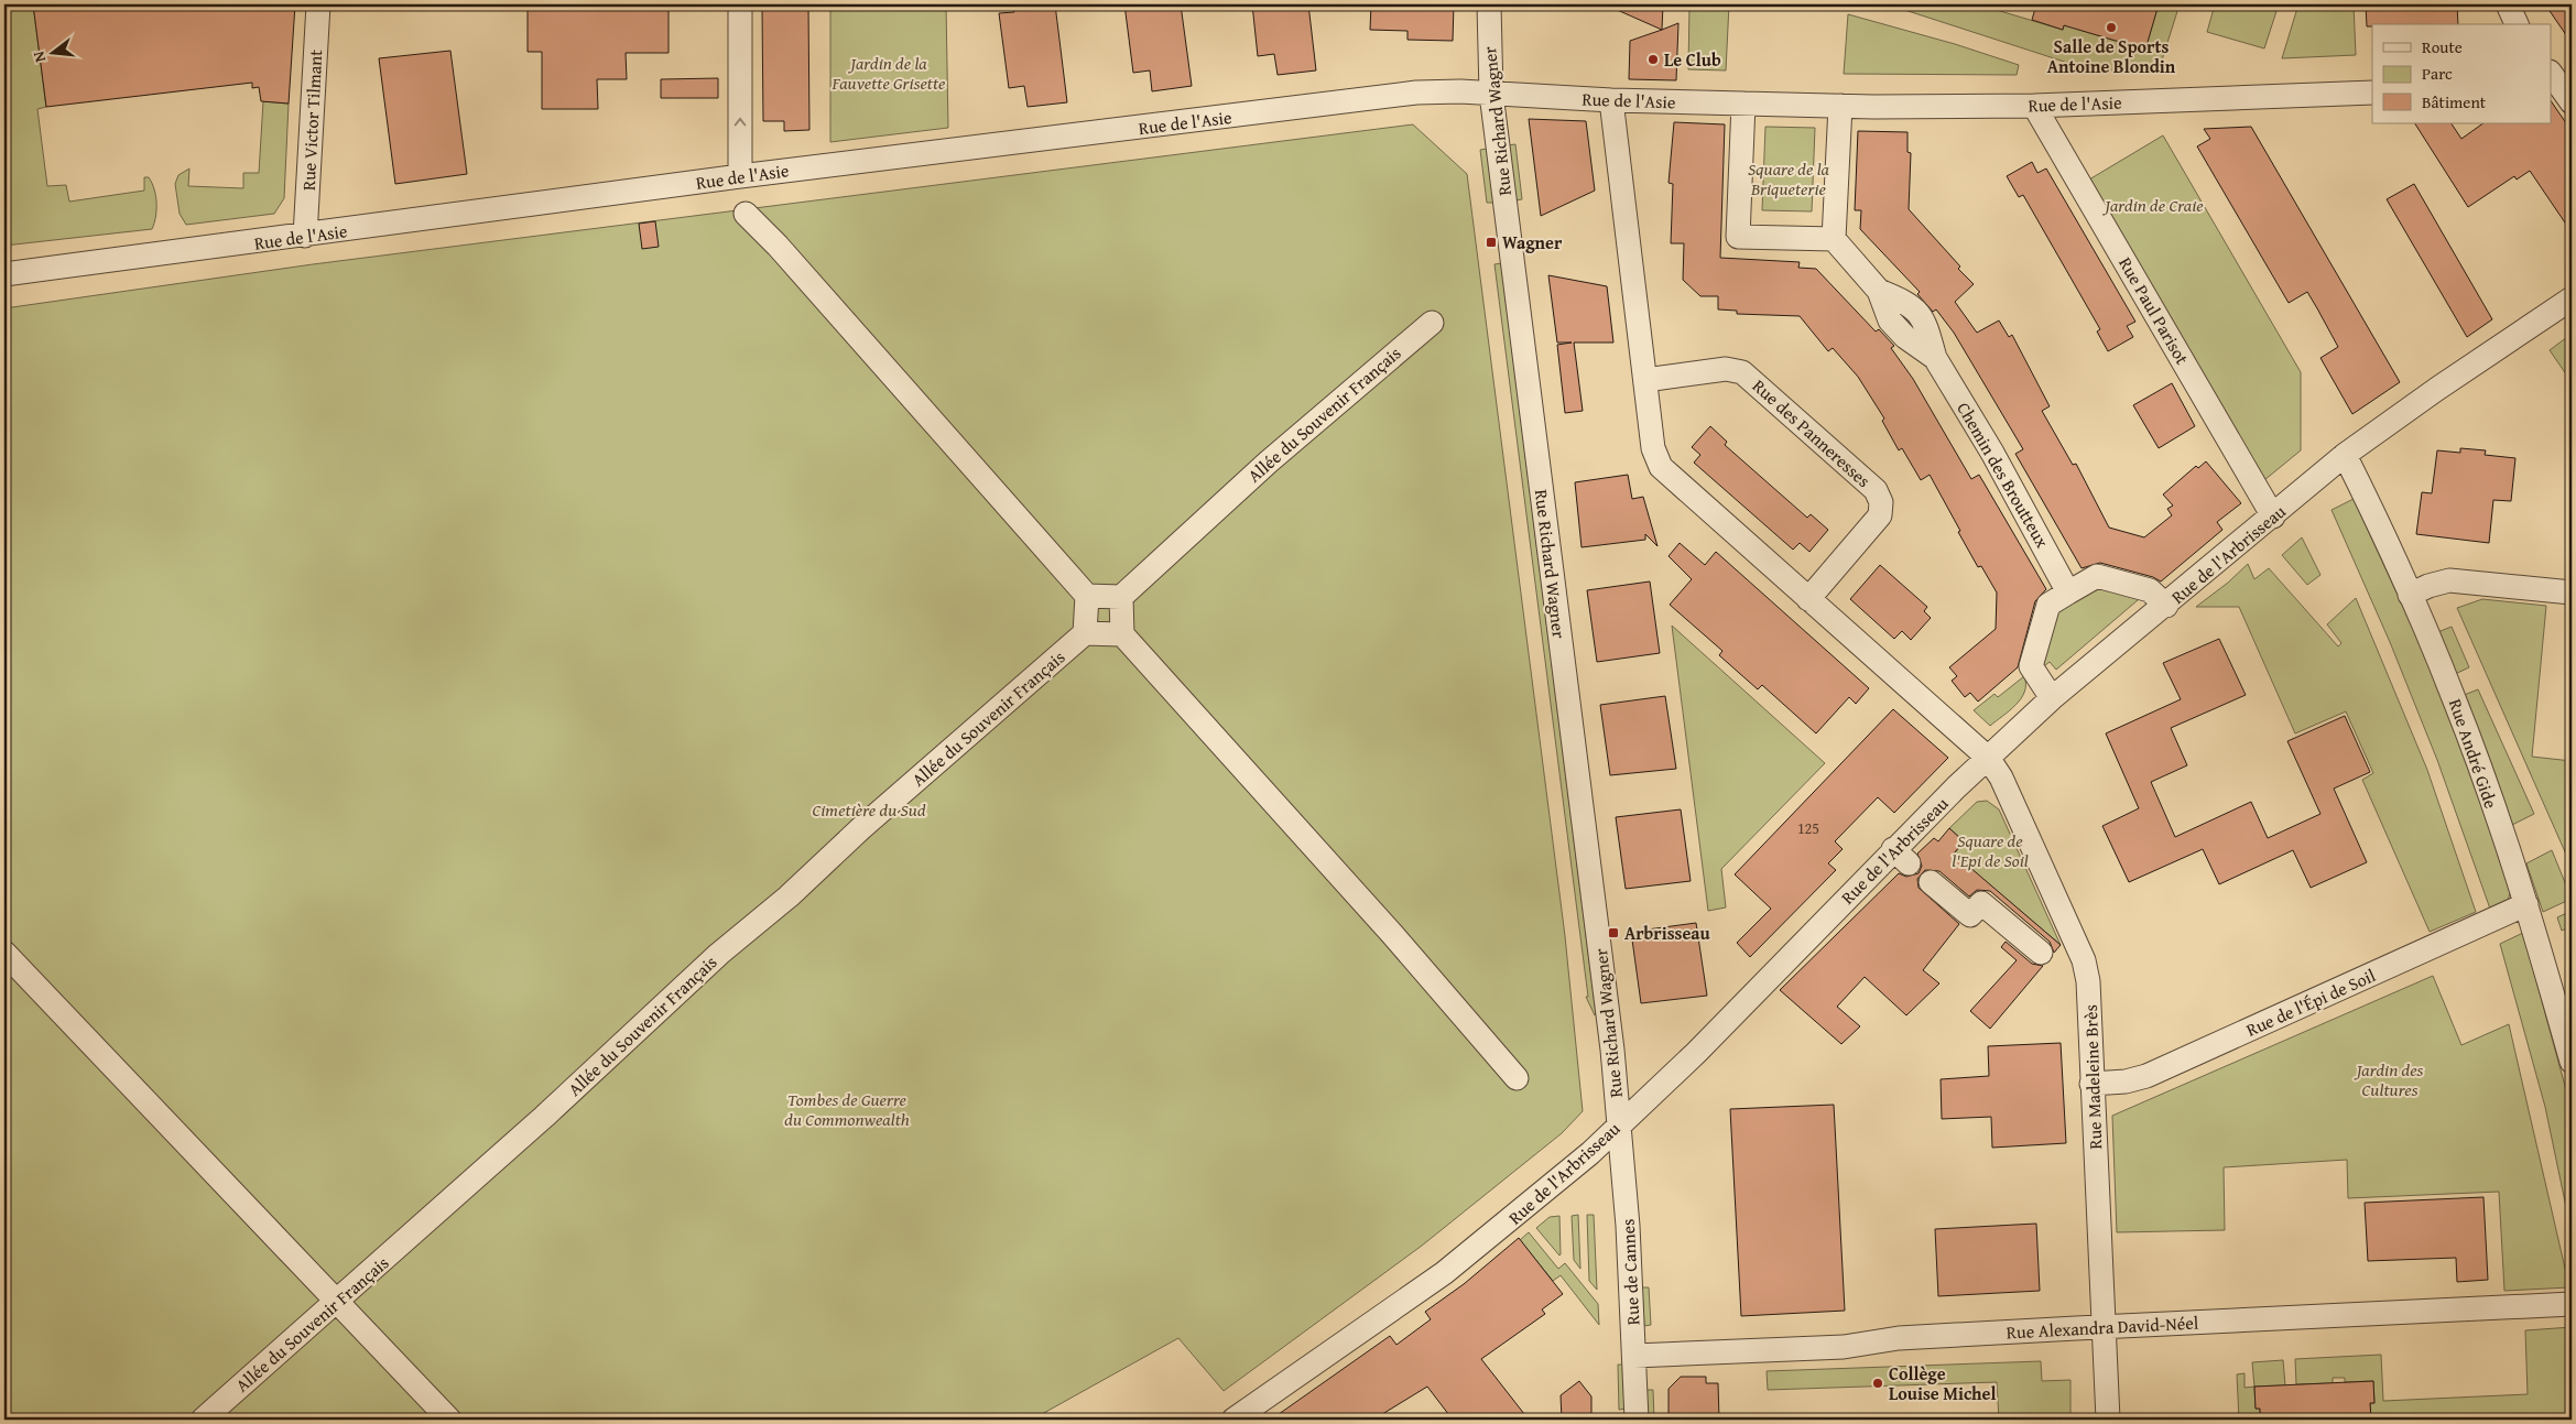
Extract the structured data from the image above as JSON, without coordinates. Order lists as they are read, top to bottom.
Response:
{
  "streets": {
    "street": [
      "Rue de l'Asie",
      "Rue Victor Tilmant",
      "Rue Richard Wagner",
      "Rue Paul Parisot",
      "Allée du Souvenir Français",
      "Rue des Panneresses",
      "Chemin des Broutteux",
      "Rue de l'Arbrisseau",
      "Rue André Gide",
      "Rue de l'Épi de Soil",
      "Rue Madeleine Brès",
      "Rue de Cannes",
      "Rue Alexandra David-Néel"
    ]
  },
  "crossings": [
    ["Rue de l'Asie", "Rue Victor Tilmant"],
    ["Rue de l'Asie", "Rue Richard Wagner"],
    ["Rue de l'Asie", "Rue Paul Parisot"],
    ["Rue Richard Wagner", "Rue de l'Arbrisseau"],
    ["Rue Richard Wagner", "Rue de Cannes"],
    ["Rue Paul Parisot", "Rue de l'Arbrisseau"],
    ["Rue de l'Arbrisseau", "Rue André Gide"],
    ["Rue de l'Arbrisseau", "Rue Madeleine Brès"],
    ["Rue de l'Arbrisseau", "Rue de Cannes"],
    ["Rue André Gide", "Rue de l'Épi de Soil"],
    ["Rue de l'Épi de Soil", "Rue Madeleine Brès"],
    ["Rue Madeleine Brès", "Rue Alexandra David-Néel"],
    ["Rue de Cannes", "Rue Alexandra David-Néel"]
  ],
  "parks": [
    "Jardin de la Fauvette Grisette",
    "Square de la Briqueterie",
    "Jardin de Craie",
    "Cimetière du Sud",
    "Square de l'Epi de Soil",
    "Jardin des Cultures",
    "Tombes de Guerre du Commonwealth"
  ],
  "places": {
    "other": ["Salle de Sports Antoine Blondin", "Le Club", "Collège Louise Michel"],
    "transit": ["Wagner", "Arbrisseau"]
  },
  "house_numbers": ["125"],
  "legend": ["Route", "Parc", "Bâtiment"],
  "north": "left"
}
